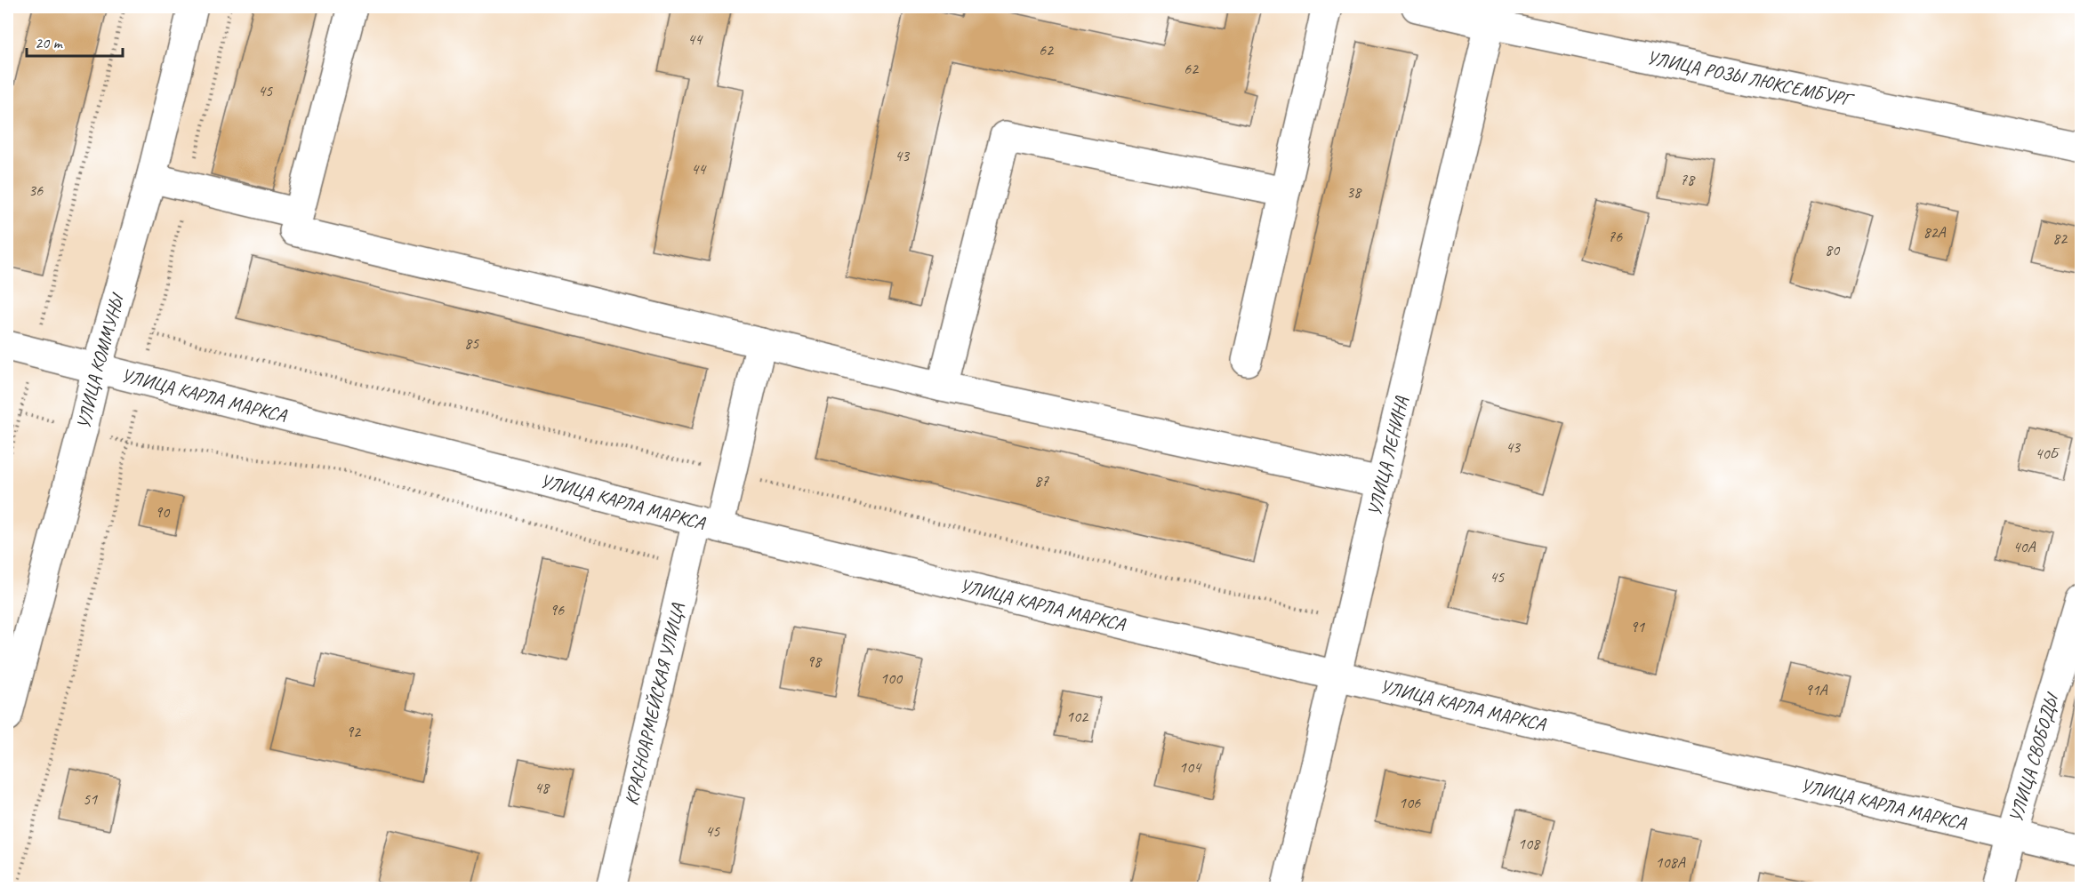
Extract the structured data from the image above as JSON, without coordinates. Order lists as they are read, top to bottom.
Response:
{
  "streets": {
    "street": [
      "УЛИЦА РОЗЫ ЛЮКСЕМБУРГ",
      "УЛИЦА КОММУНЫ",
      "УЛИЦА КАРЛА МАРКСА",
      "УЛИЦА ЛЕНИНА",
      "КРАСНОАРМЕЙСКАЯ УЛИЦА",
      "УЛИЦА СВОБОДЫ"
    ]
  },
  "crossings": [
    ["УЛИЦА РОЗЫ ЛЮКСЕМБУРГ", "УЛИЦА ЛЕНИНА"],
    ["УЛИЦА КОММУНЫ", "УЛИЦА КАРЛА МАРКСА"],
    ["УЛИЦА КАРЛА МАРКСА", "УЛИЦА ЛЕНИНА"],
    ["УЛИЦА КАРЛА МАРКСА", "КРАСНОАРМЕЙСКАЯ УЛИЦА"],
    ["УЛИЦА КАРЛА МАРКСА", "УЛИЦА СВОБОДЫ"]
  ],
  "house_numbers": [
    "44",
    "62",
    "62",
    "45",
    "43",
    "44",
    "78",
    "36",
    "38",
    "82А",
    "76",
    "82",
    "80",
    "85",
    "43",
    "40Б",
    "87",
    "90",
    "40А",
    "45",
    "96",
    "91",
    "98",
    "100",
    "91А",
    "102",
    "92",
    "104",
    "48",
    "51",
    "106",
    "45",
    "108",
    "108А"
  ],
  "scale_bar": "20 m"
}
